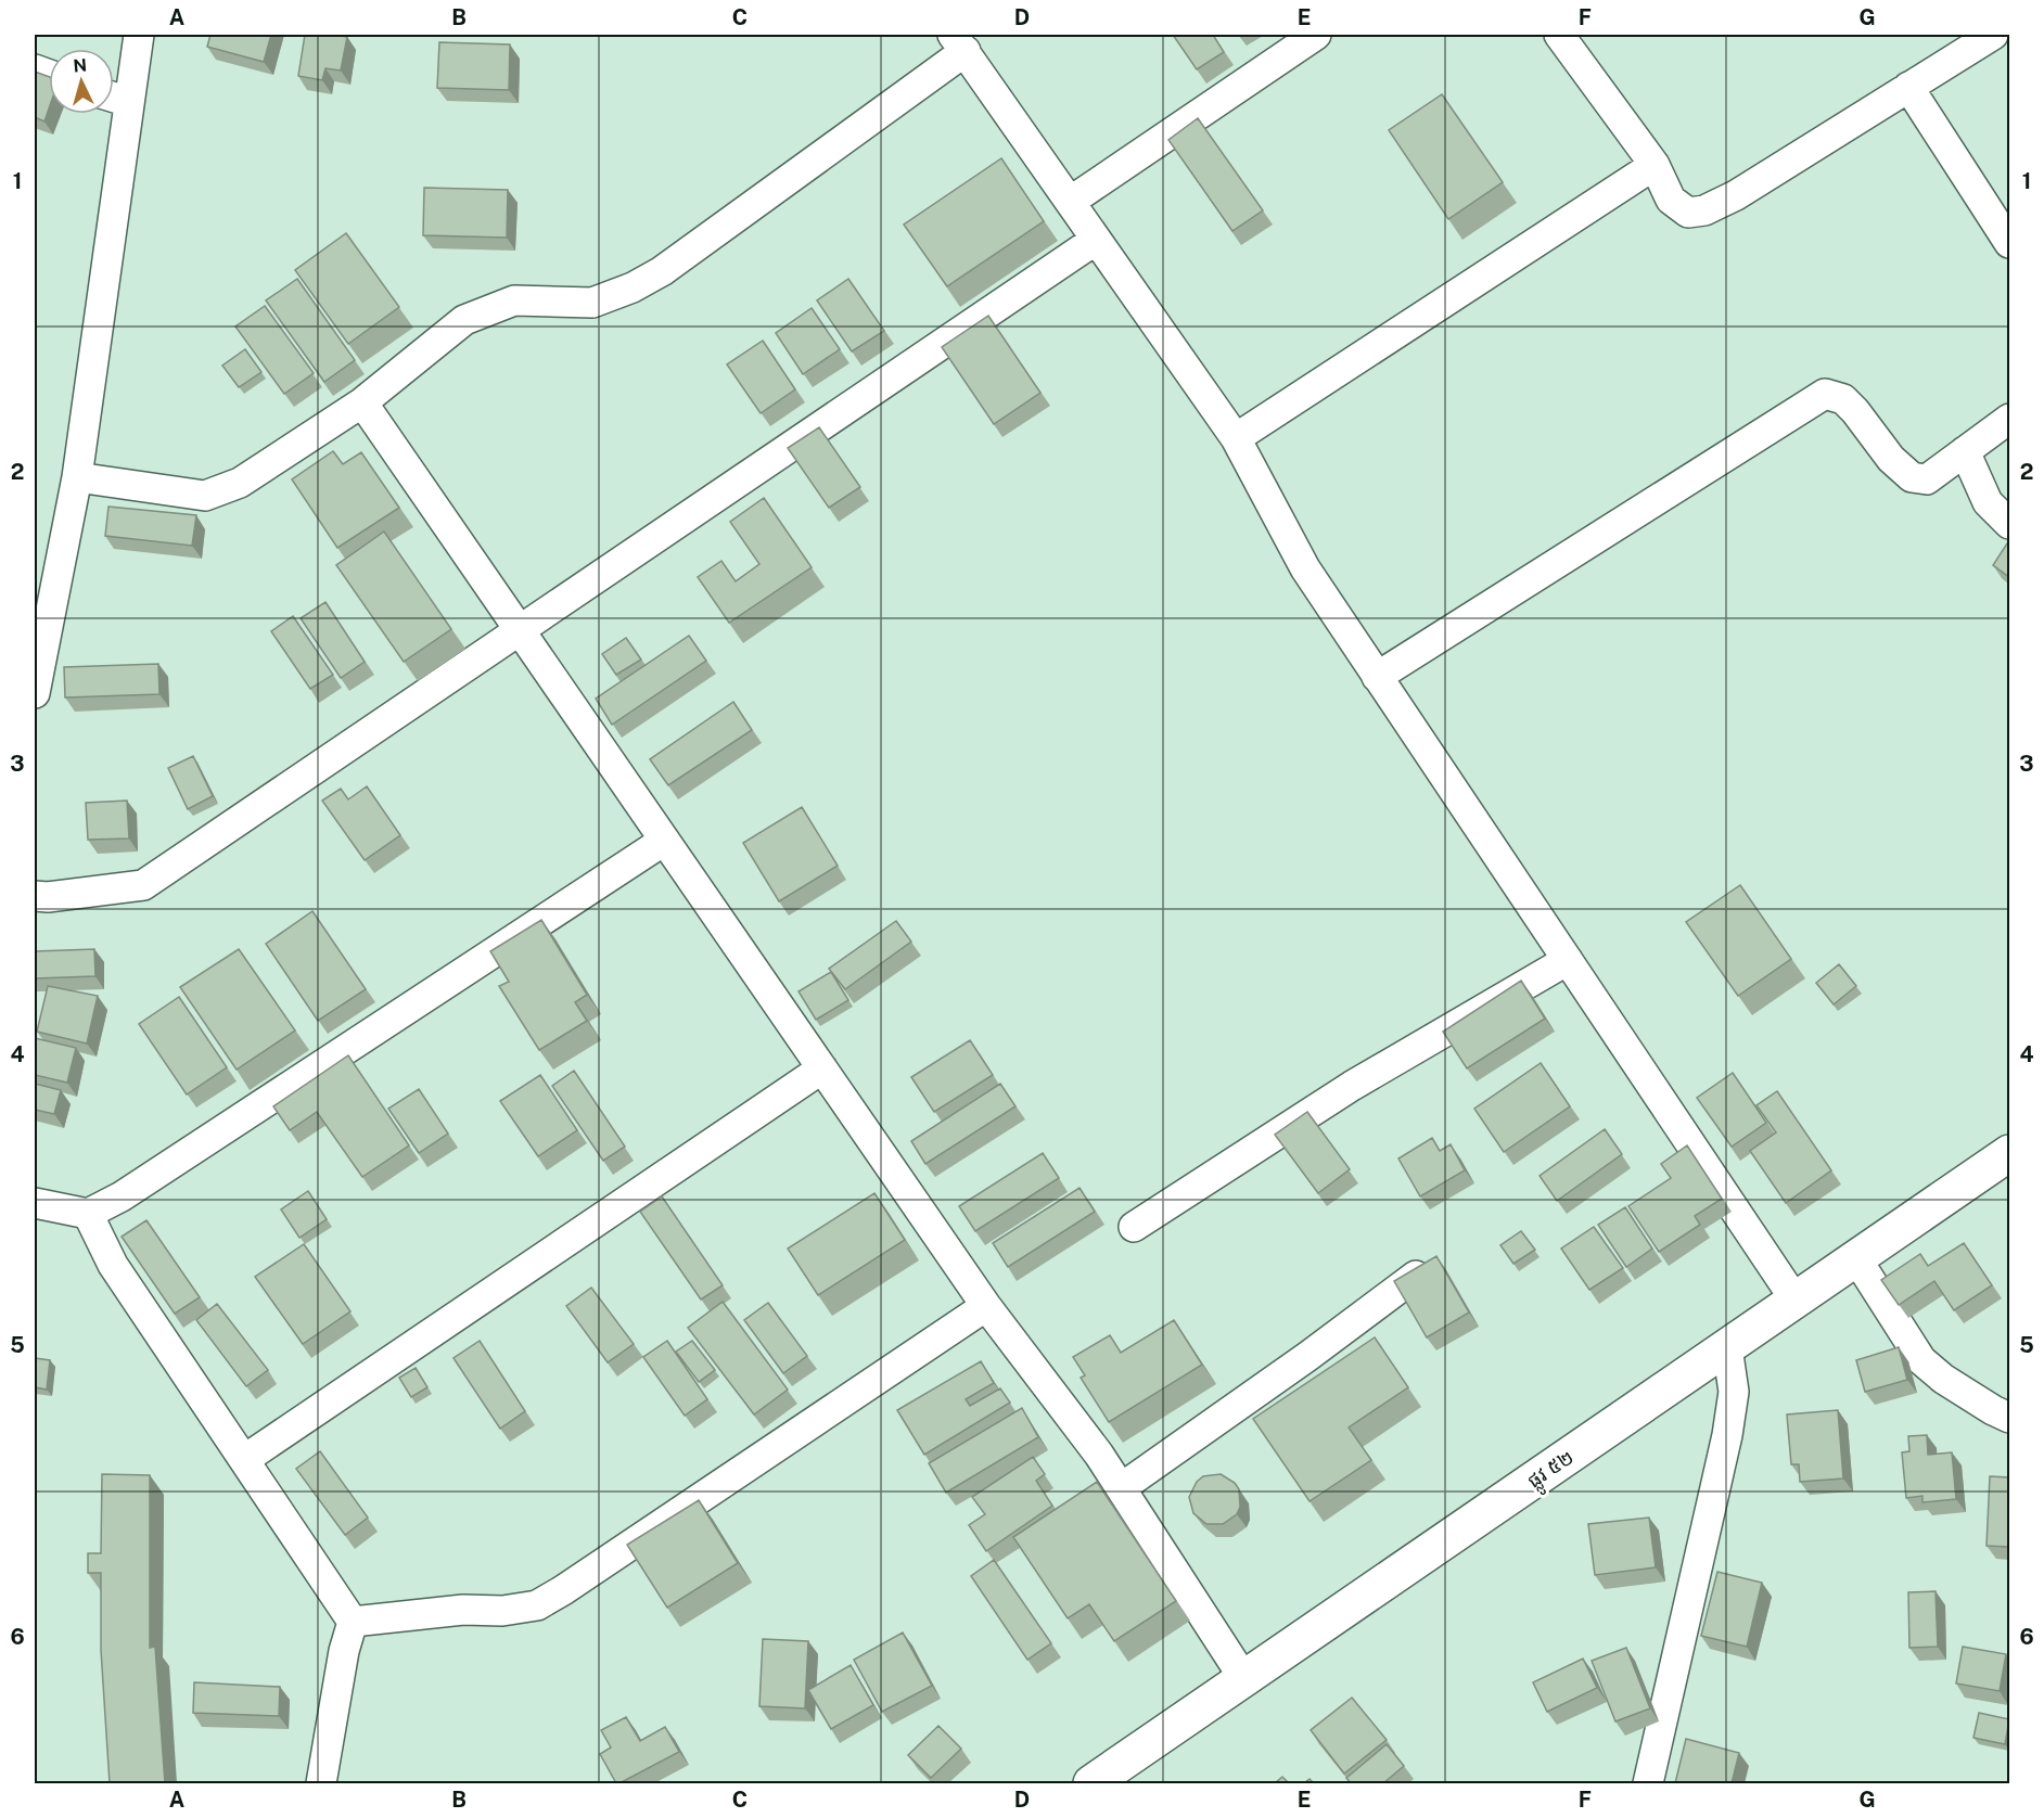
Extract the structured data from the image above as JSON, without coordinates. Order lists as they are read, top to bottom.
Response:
{
  "streets": {
    "street": ["ផ្លូវ ៥២"]
  },
  "north": "top",
  "grid": {
    "columns": [
      "A",
      "B",
      "C",
      "D",
      "E",
      "F",
      "G"
    ],
    "rows": [
      "1",
      "2",
      "3",
      "4",
      "5",
      "6"
    ]
  }
}
